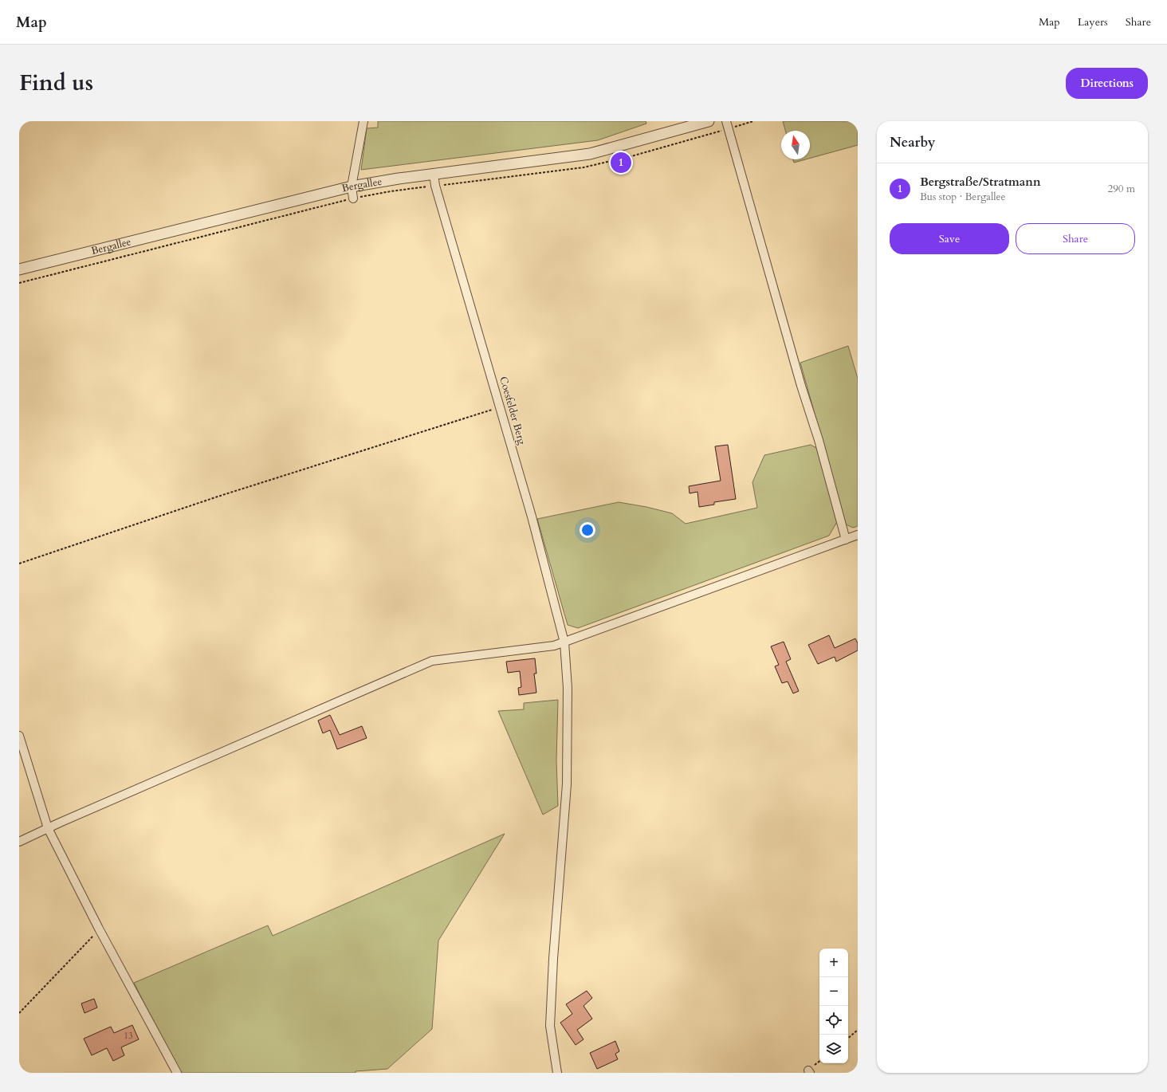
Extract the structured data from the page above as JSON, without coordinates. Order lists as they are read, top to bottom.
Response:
{
  "streets": {
    "street": ["Bergallee", "Coesfelder Berg"]
  },
  "crossings": [
    ["Bergallee", "Coesfelder Berg"]
  ],
  "house_numbers": ["13"],
  "north": "top",
  "page": {
    "header": "Map",
    "nav": ["Map", "Layers", "Share"],
    "title": "Find us",
    "buttons": [
      "Directions",
      ["Save", "Share"]
    ],
    "heading": "Nearby",
    "pins": "1",
    "list": [
      {
        "mark": "1",
        "name": "Bergstraße/Stratmann",
        "note": "Bus stop · Bergallee",
        "value": "290 m"
      }
    ],
    "map_buttons": ["+", "−"]
  }
}
